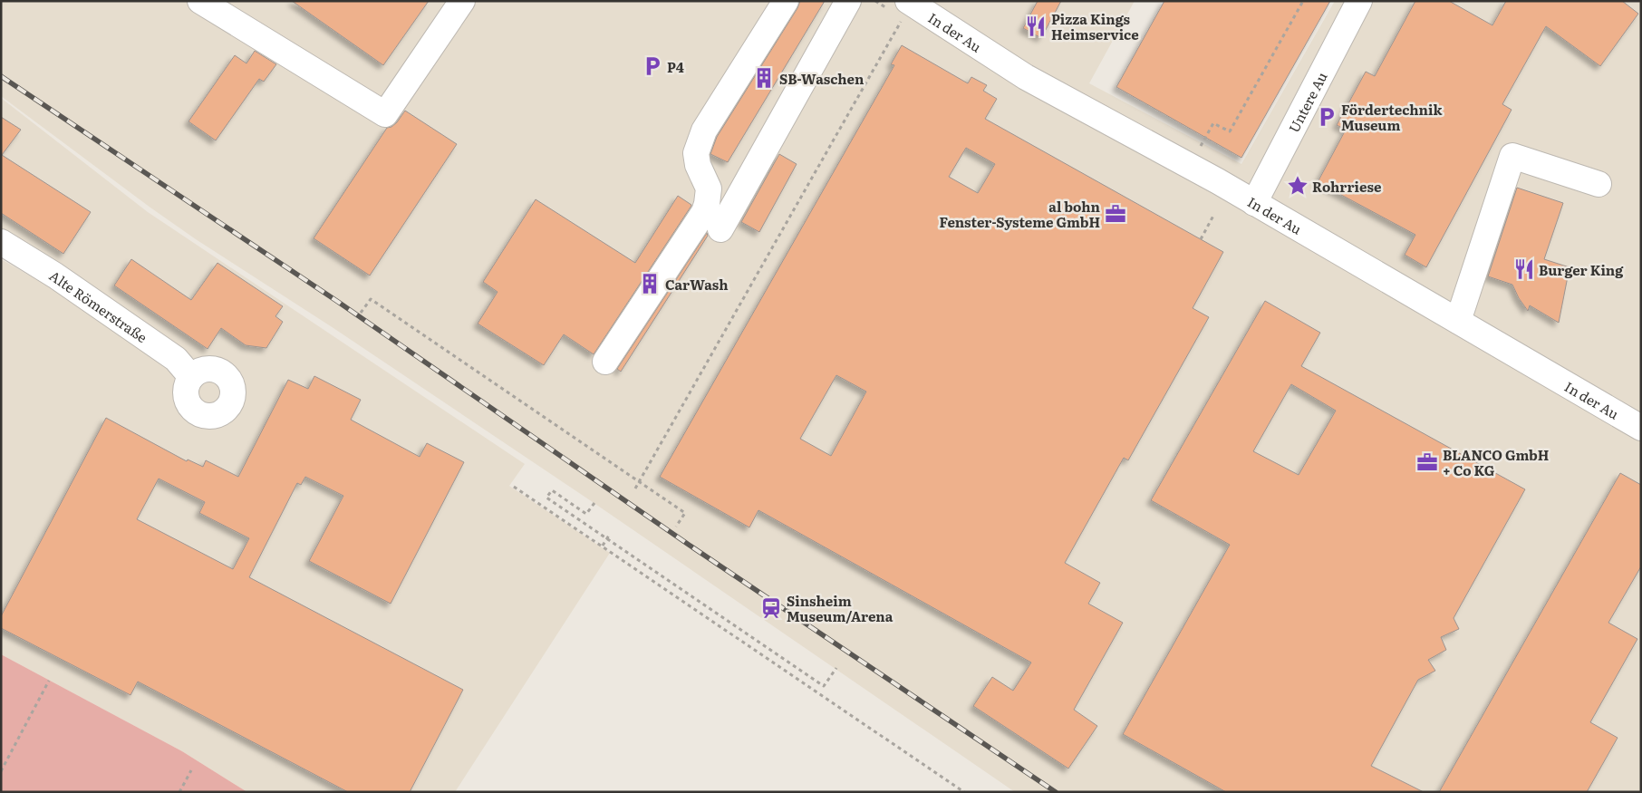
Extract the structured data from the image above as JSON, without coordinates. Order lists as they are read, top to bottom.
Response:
{
  "streets": {
    "street": ["In der Au", "Untere Au", "Alte Römerstraße"]
  },
  "crossings": [
    ["In der Au", "Untere Au"]
  ],
  "places": {
    "restaurant": ["Pizza Kings Heimservice", "Burger King"],
    "parking": ["P4", "Fördertechnik Museum"],
    "building": ["SB-Waschen", "CarWash"],
    "place": ["Rohrriese"],
    "office": ["al bohn Fenster-Systeme GmbH", "BLANCO GmbH + Co KG"],
    "station": ["Sinsheim Museum/Arena"]
  }
}
